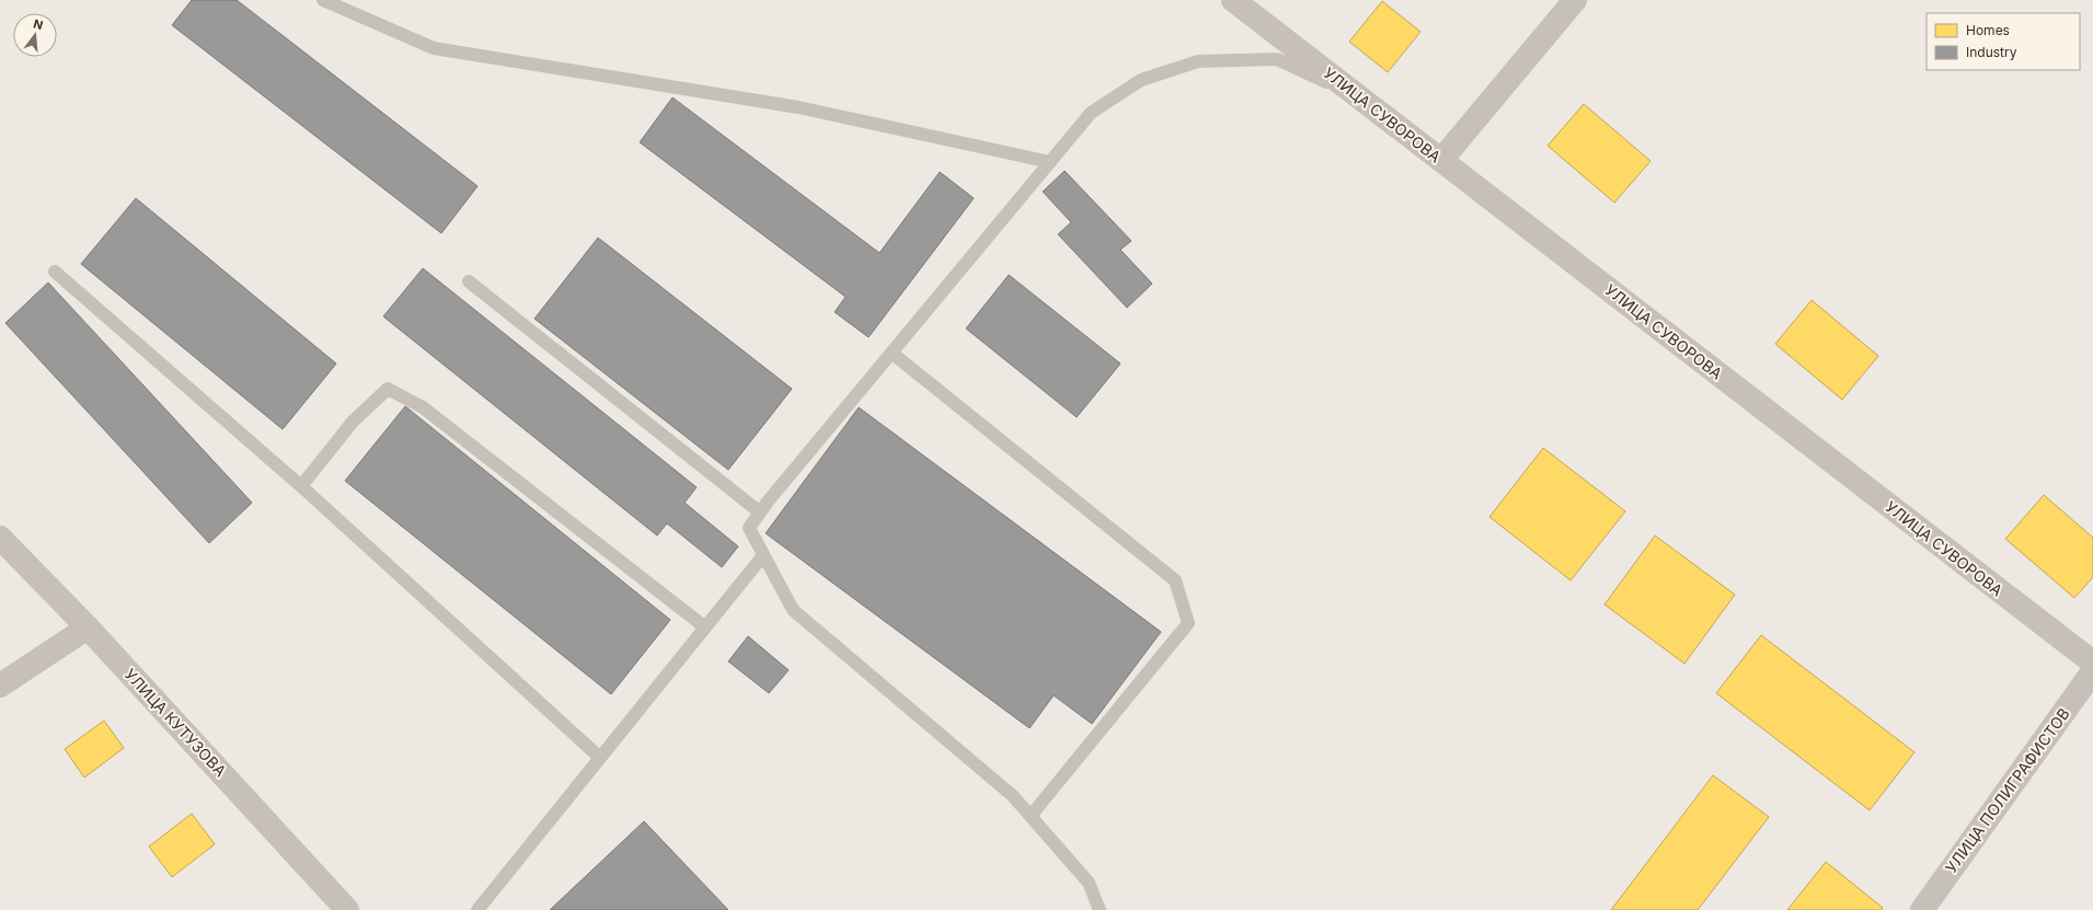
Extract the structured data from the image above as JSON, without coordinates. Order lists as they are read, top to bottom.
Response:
{
  "streets": {
    "street": ["УЛИЦА СУВОРОВА", "УЛИЦА КУТУЗОВА", "УЛИЦА ПОЛИГРАФИСТОВ"]
  },
  "legend": ["Homes", "Industry"],
  "north": "top"
}
